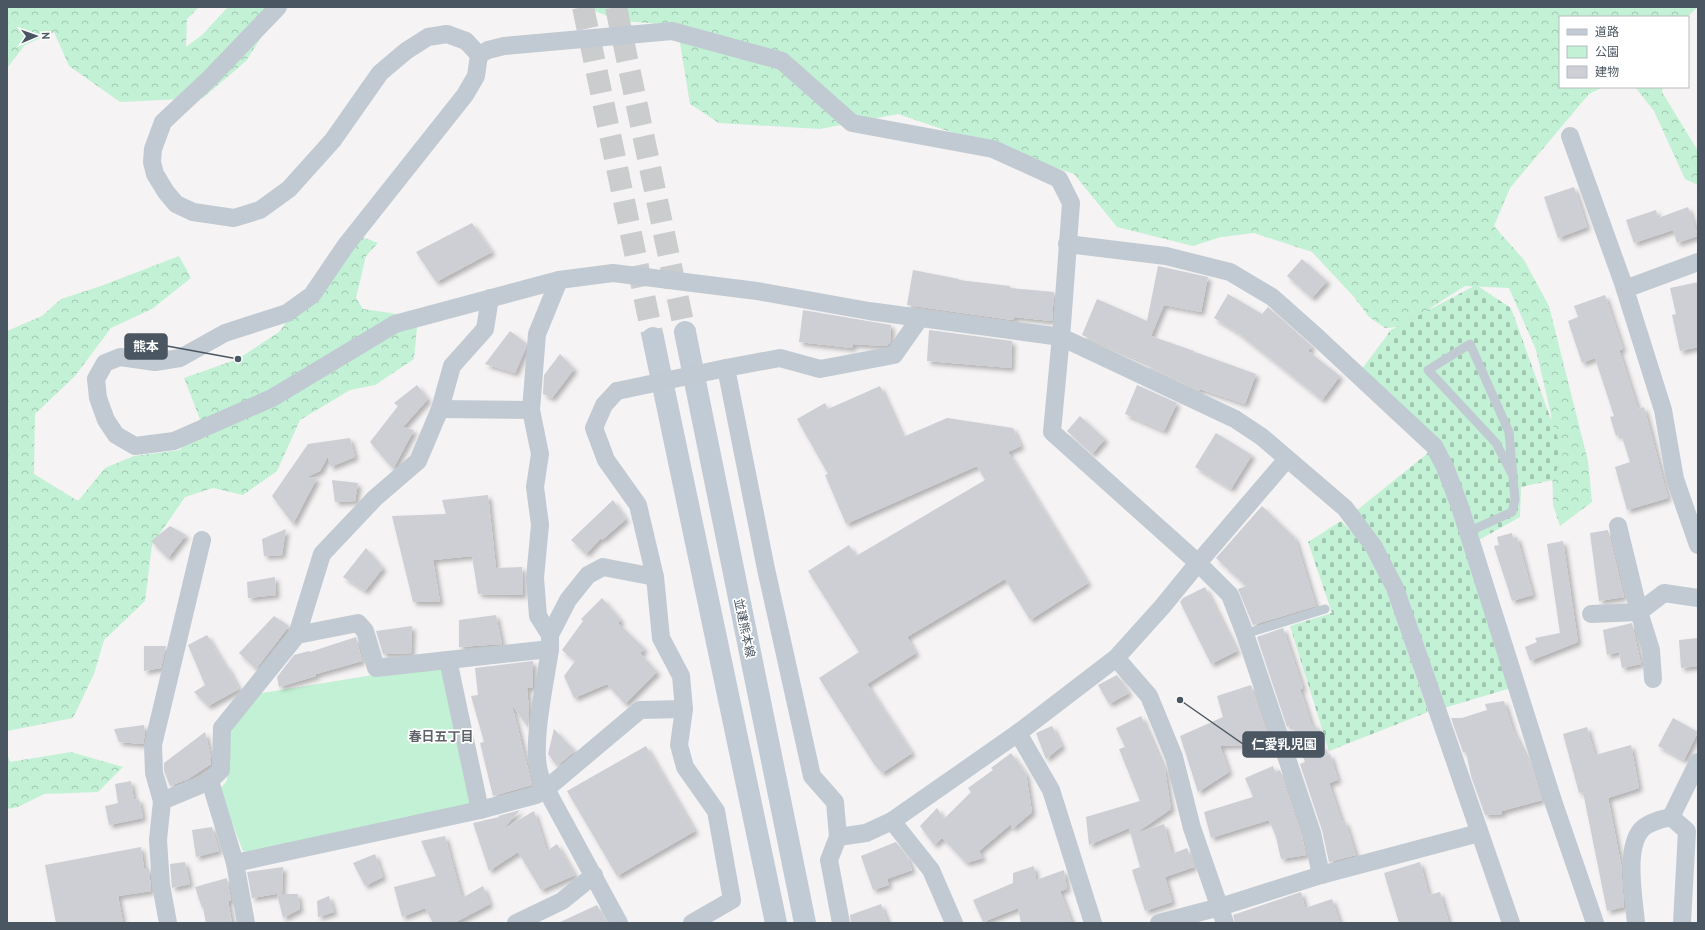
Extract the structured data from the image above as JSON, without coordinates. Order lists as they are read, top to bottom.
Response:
{
  "streets": {
    "main road": ["並建熊本線"]
  },
  "districts": ["春日五丁目"],
  "places": ["熊本", "仁愛乳児園"],
  "legend": ["道路", "公園", "建物"],
  "north": "right"
}
